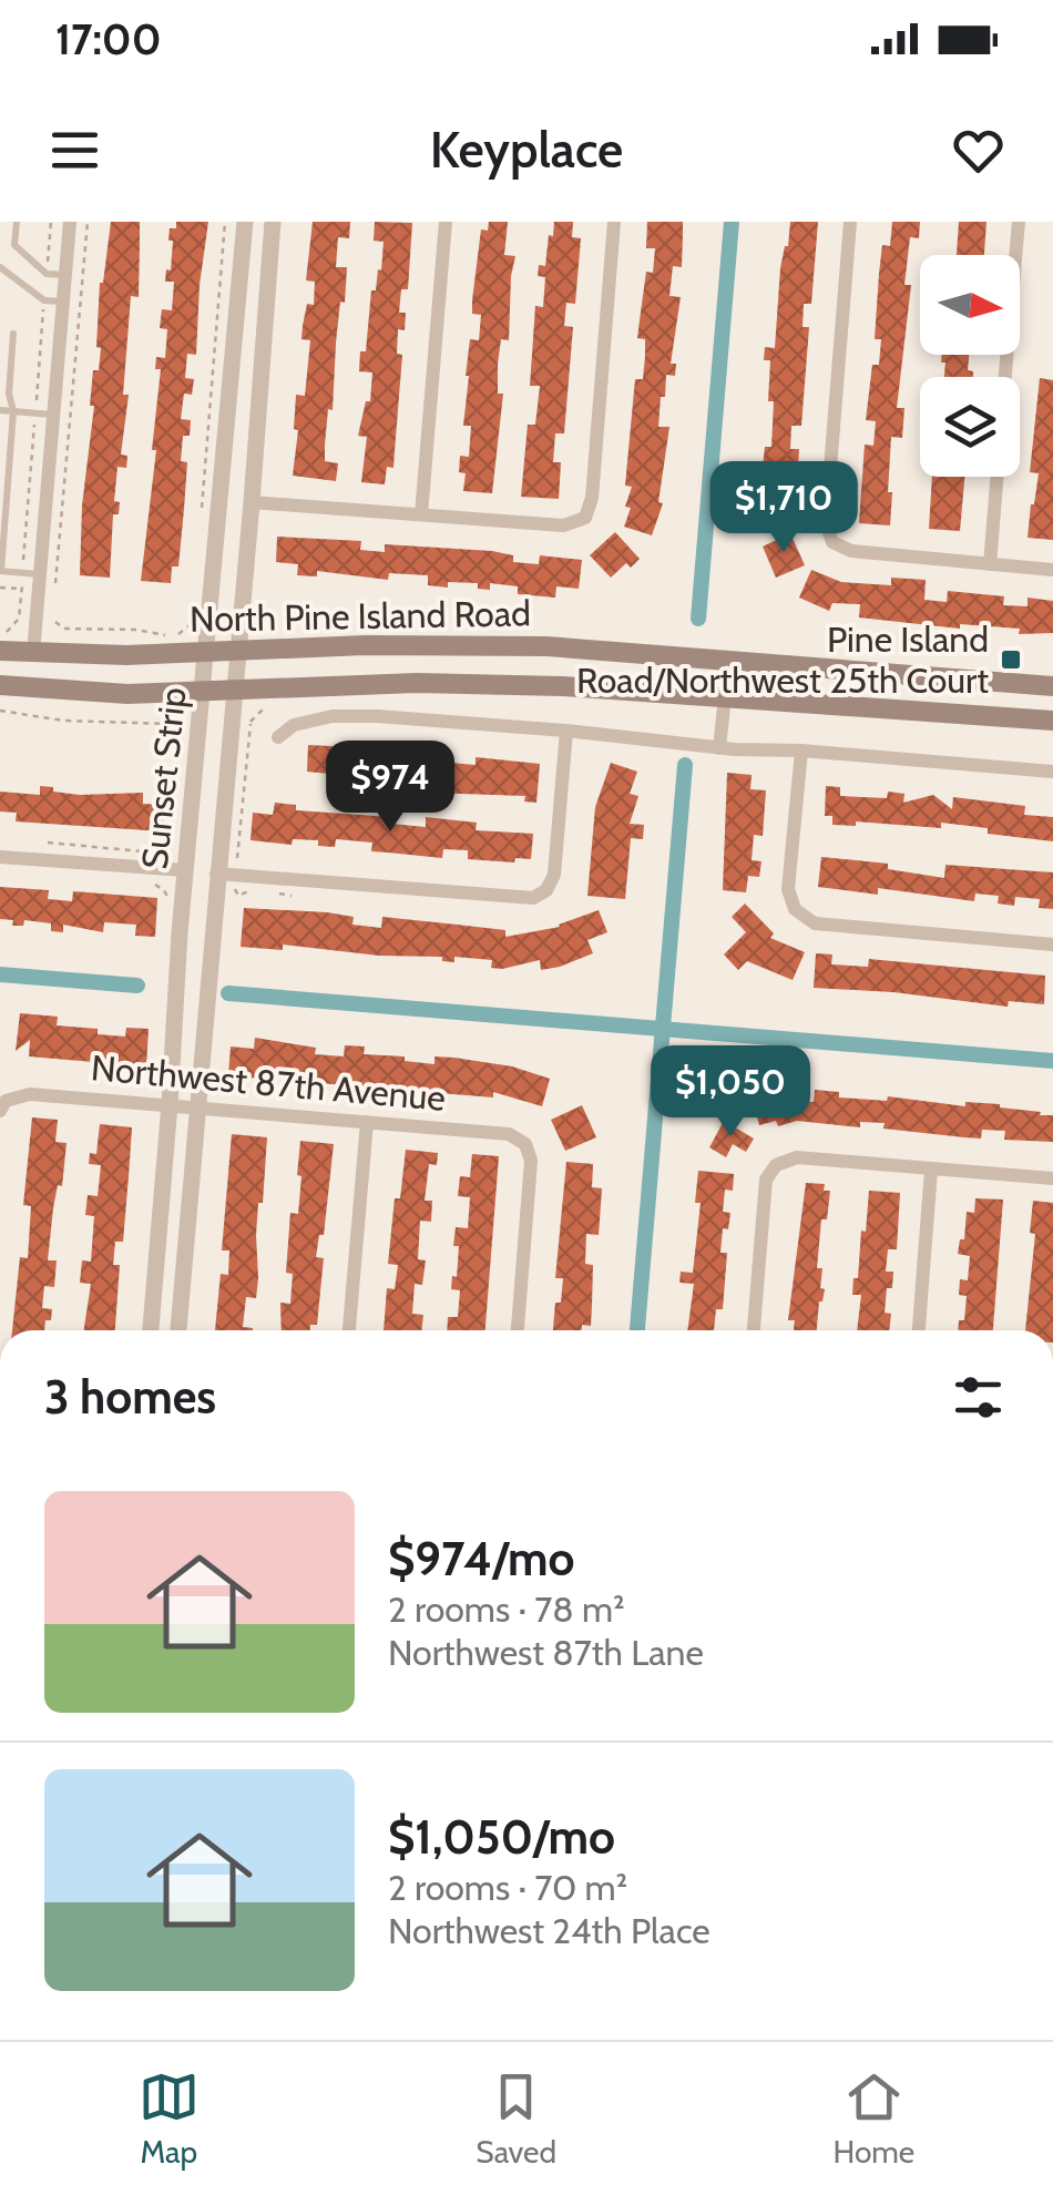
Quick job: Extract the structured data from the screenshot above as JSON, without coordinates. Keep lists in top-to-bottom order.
{
  "streets": {
    "main road": ["North Pine Island Road"],
    "street": ["Sunset Strip", "Northwest 87th Avenue"]
  },
  "crossings": [
    ["North Pine Island Road", "Sunset Strip"],
    ["Sunset Strip", "Northwest 87th Avenue"]
  ],
  "places": {
    "transit": ["Pine Island Road/Northwest 25th Court"]
  },
  "north": "right",
  "page": {
    "status": "17:00",
    "header": "Keyplace",
    "price": ["$1,710", "$974", "$1,050"],
    "heading": "3 homes",
    "list": [
      {
        "name": "$974/mo",
        "note": "2 rooms · 78 m² · Northwest 87th Lane"
      },
      {
        "name": "$1,050/mo",
        "note": "2 rooms · 70 m² · Northwest 24th Place"
      }
    ],
    "tabs": ["Map", "Saved", "Home"]
  }
}
